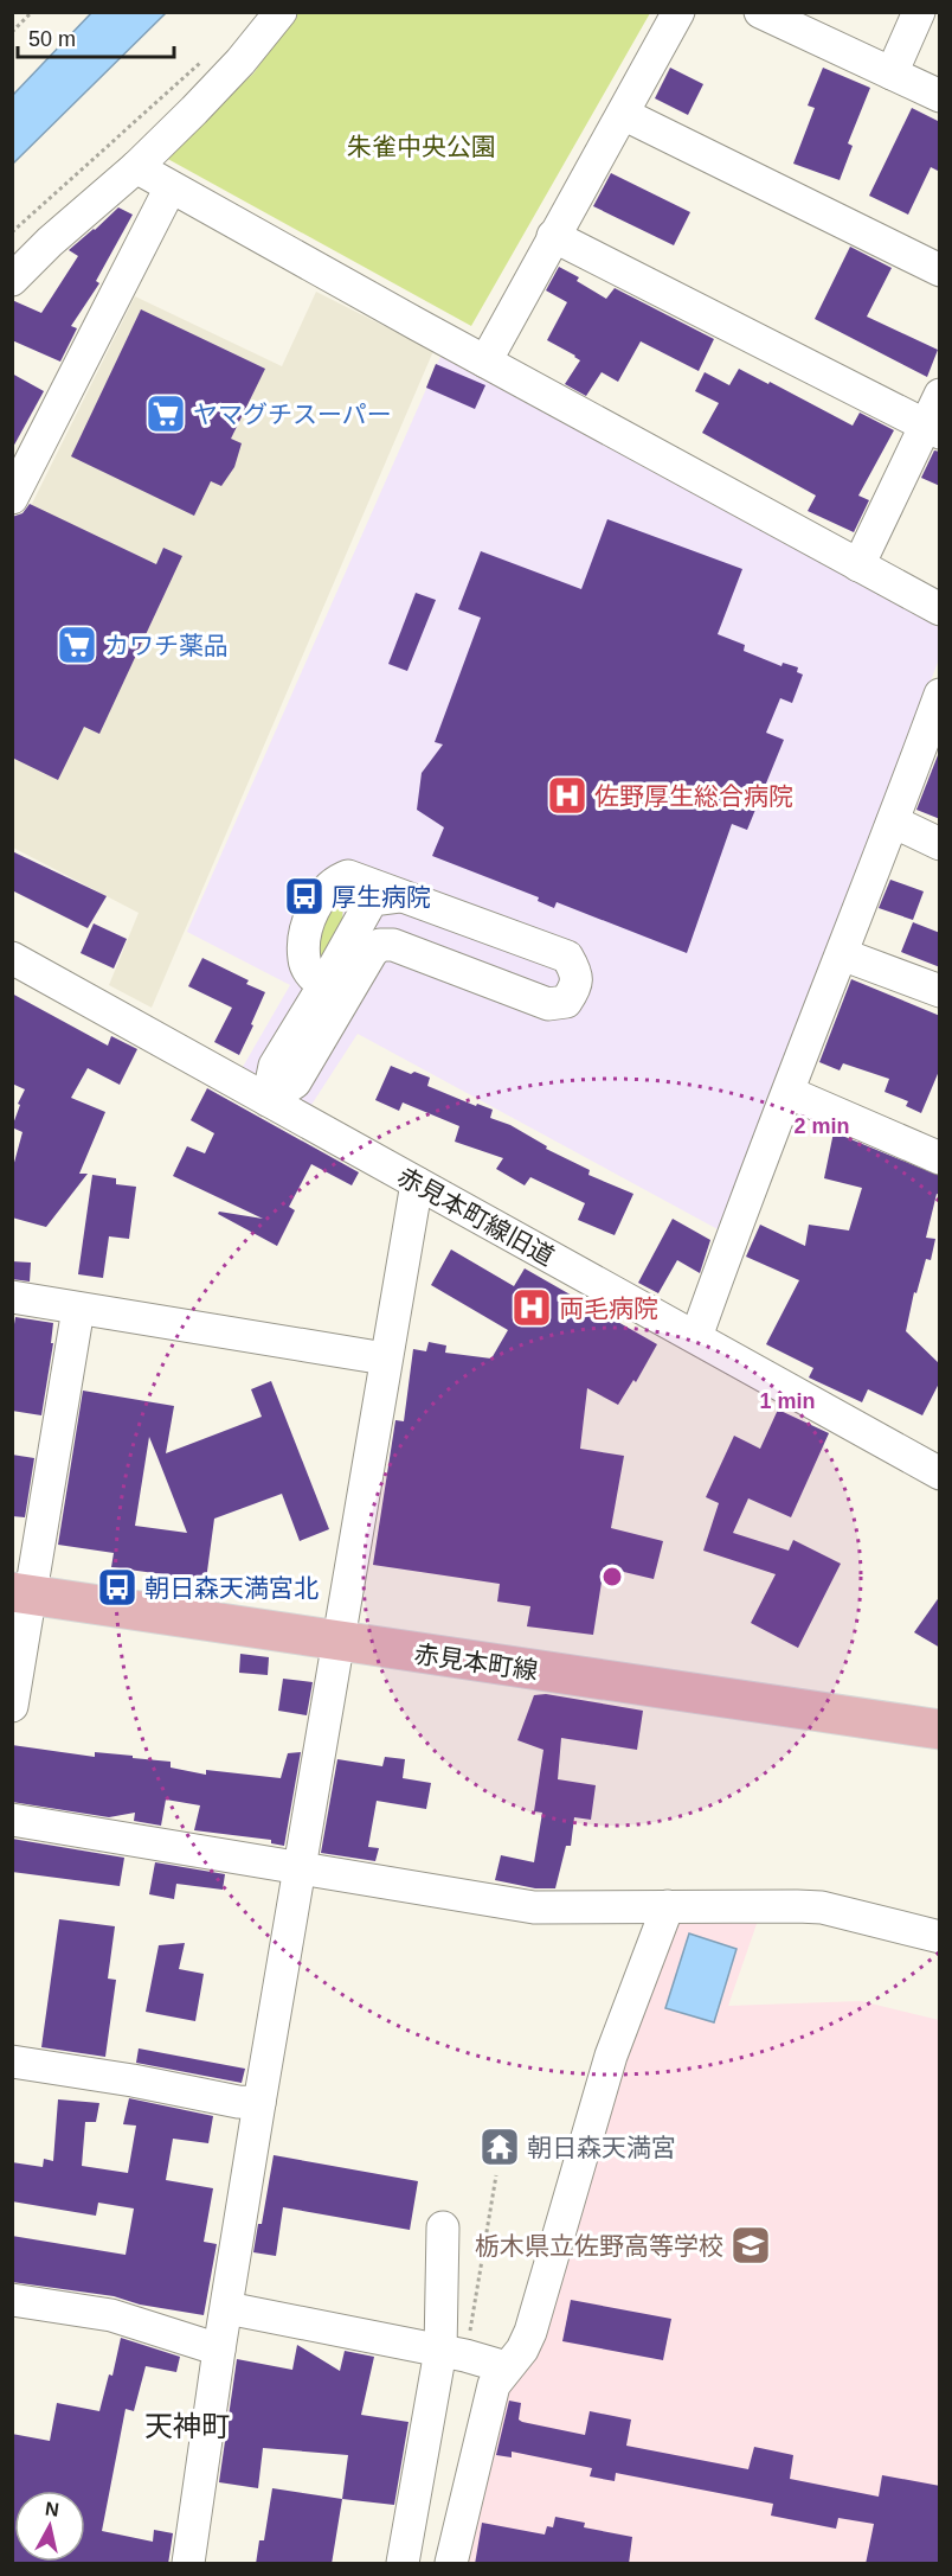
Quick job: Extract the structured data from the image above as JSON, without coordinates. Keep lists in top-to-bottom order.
{
  "streets": {
    "main road": ["赤見本町線"],
    "street": ["赤見本町線旧道"]
  },
  "districts": ["天神町"],
  "parks": ["朱雀中央公園"],
  "places": {
    "supermarket": ["ヤマグチスーパー", "カワチ薬品"],
    "hospital": ["佐野厚生総合病院", "両毛病院"],
    "bus stop": ["厚生病院", "朝日森天満宮北"],
    "temple": ["朝日森天満宮"],
    "school or university": ["栃木県立佐野高等学校"]
  },
  "scale_bar": "50 m",
  "north": "top",
  "rings": ["2 min", "1 min"]
}
